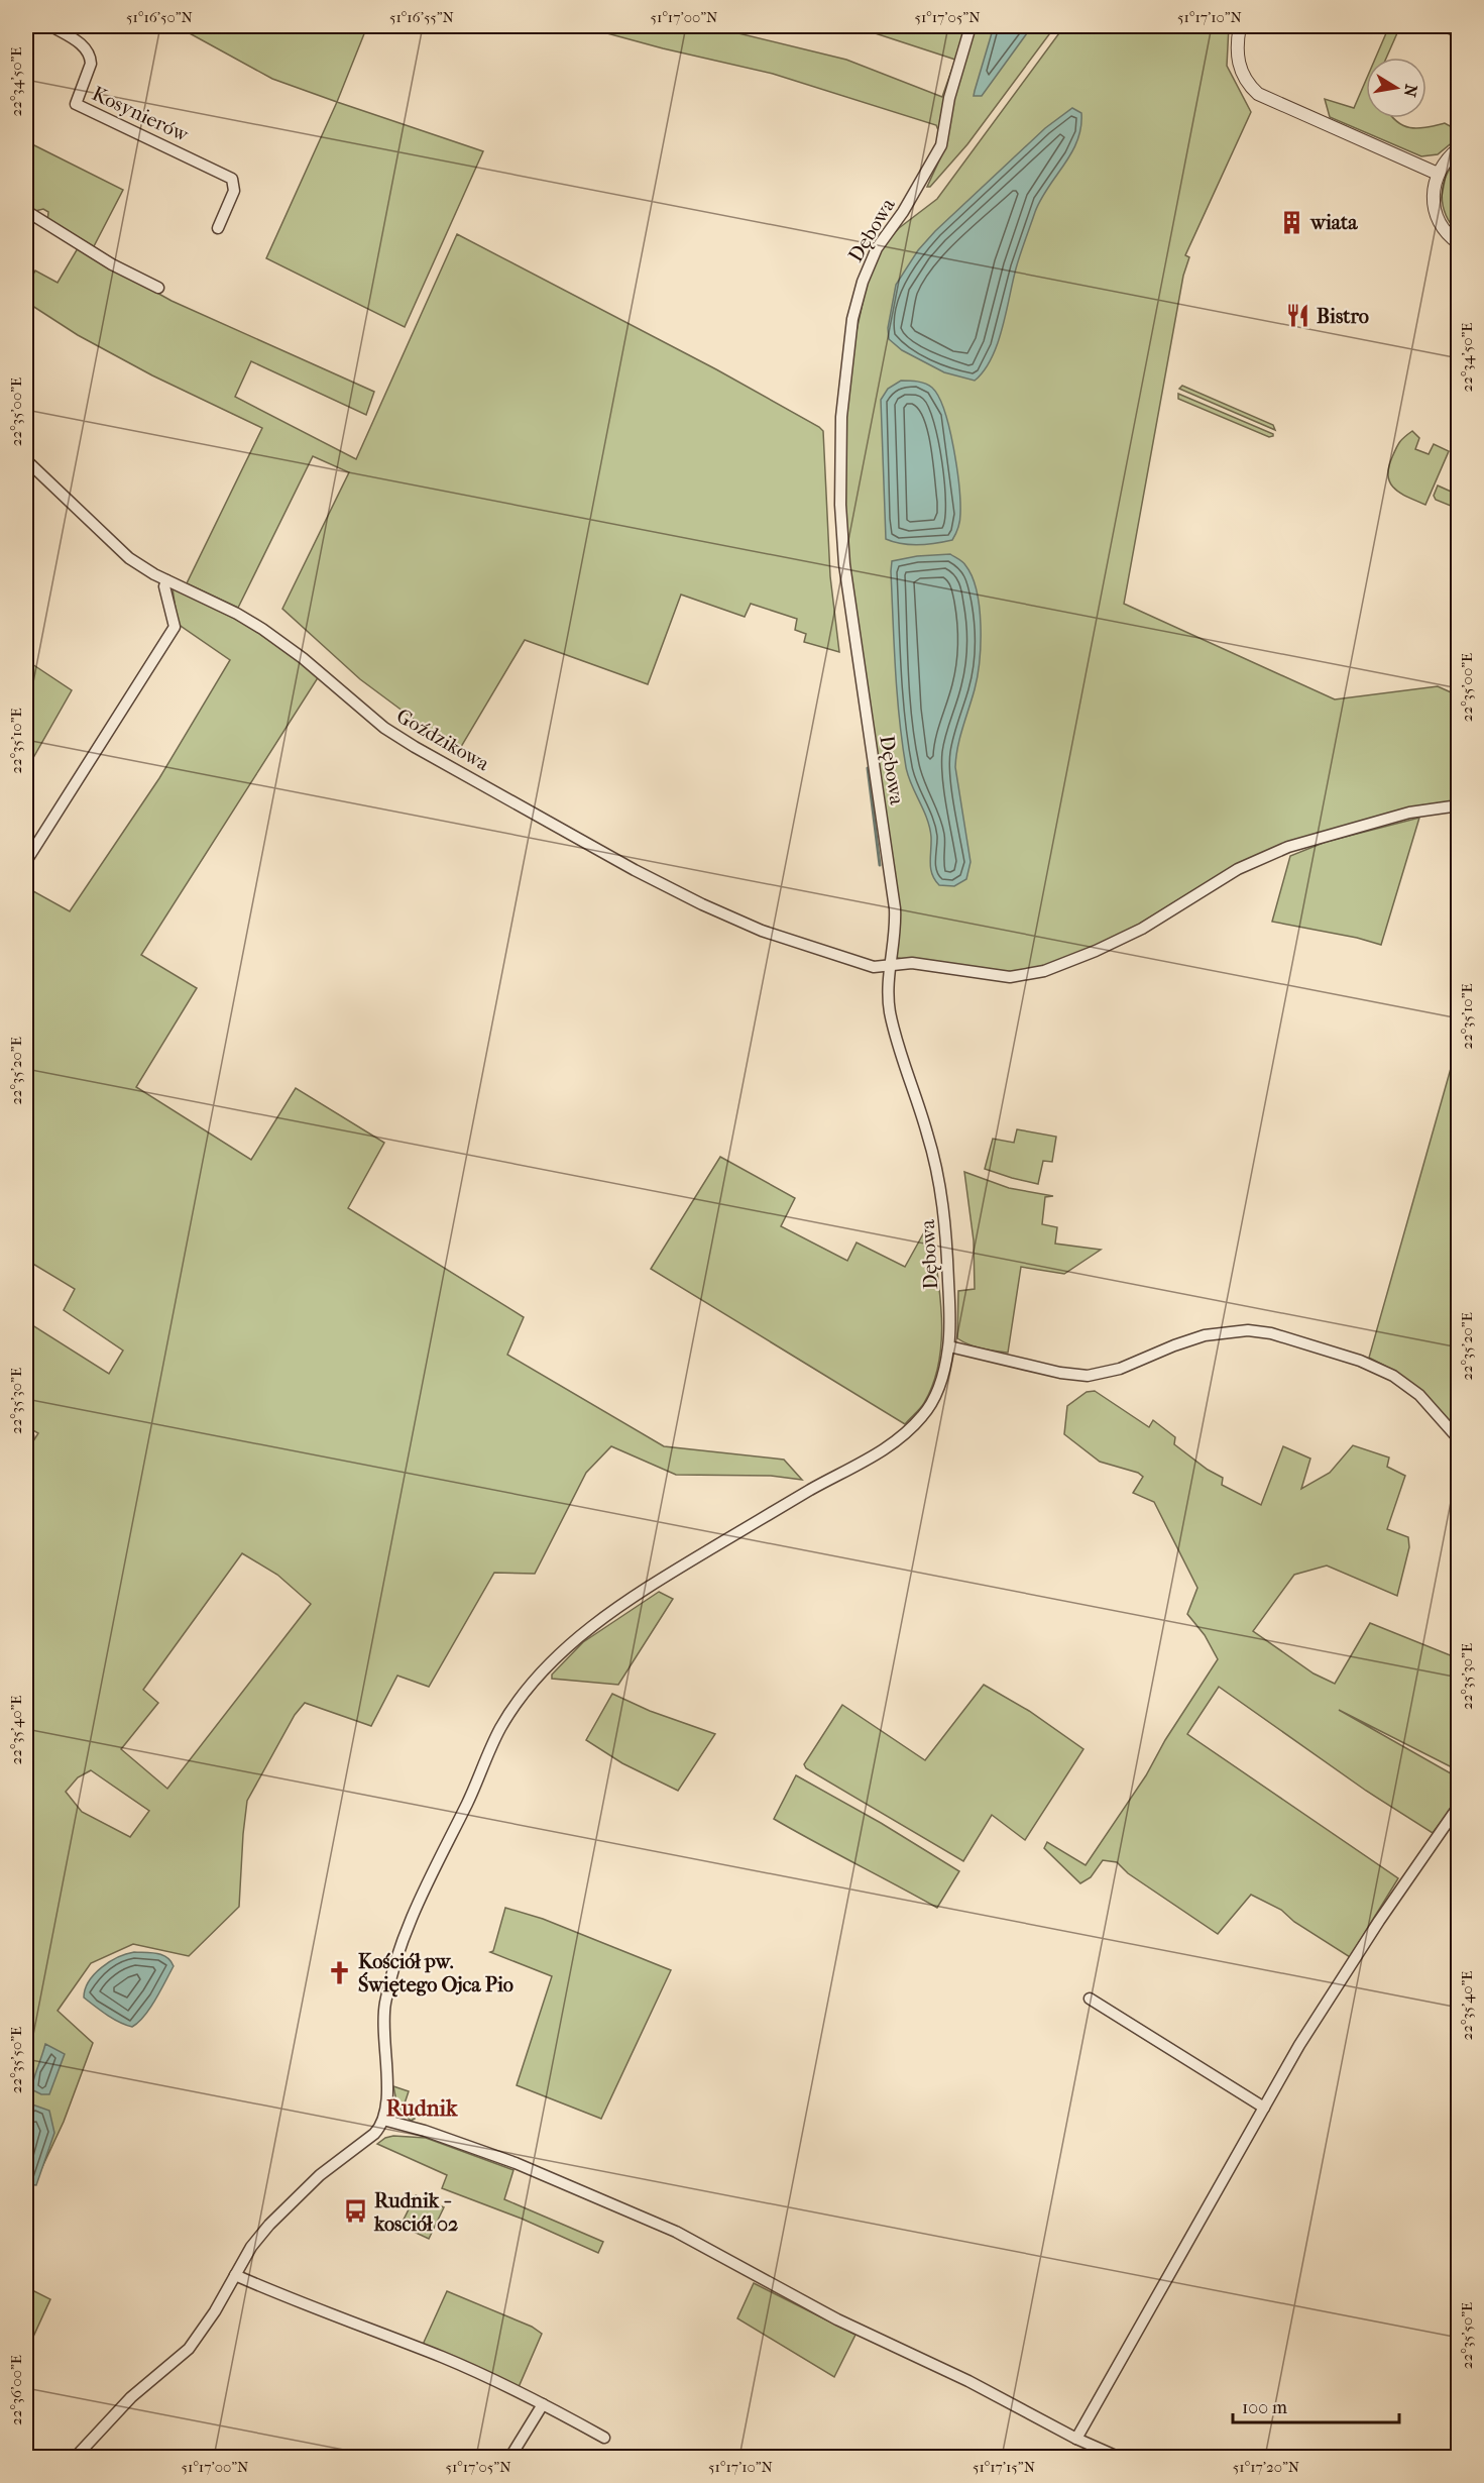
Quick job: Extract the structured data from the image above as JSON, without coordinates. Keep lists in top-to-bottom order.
{
  "streets": {
    "street": ["Kosynierów", "Dębowa", "Goździkowa"]
  },
  "crossings": [
    ["Dębowa", "Goździkowa"]
  ],
  "districts": ["Rudnik"],
  "places": {
    "building": ["wiata"],
    "restaurant": ["Bistro"],
    "church": ["Kościół pw. Świętego Ojca Pio"],
    "bus stop": ["Rudnik - kosciół 02"]
  },
  "scale_bar": "100 m",
  "north": "right",
  "coordinates": [
    "51°16'50\"N",
    "51°16'55\"N",
    "51°17'00\"N",
    "51°17'05\"N",
    "51°17'10\"N",
    "22°34'50\"E",
    "22°35'00\"E",
    "22°35'10\"E",
    "22°35'20\"E",
    "22°35'30\"E",
    "22°35'40\"E",
    "22°35'50\"E",
    "22°36'00\"E",
    "51°17'15\"N",
    "51°17'20\"N"
  ]
}
